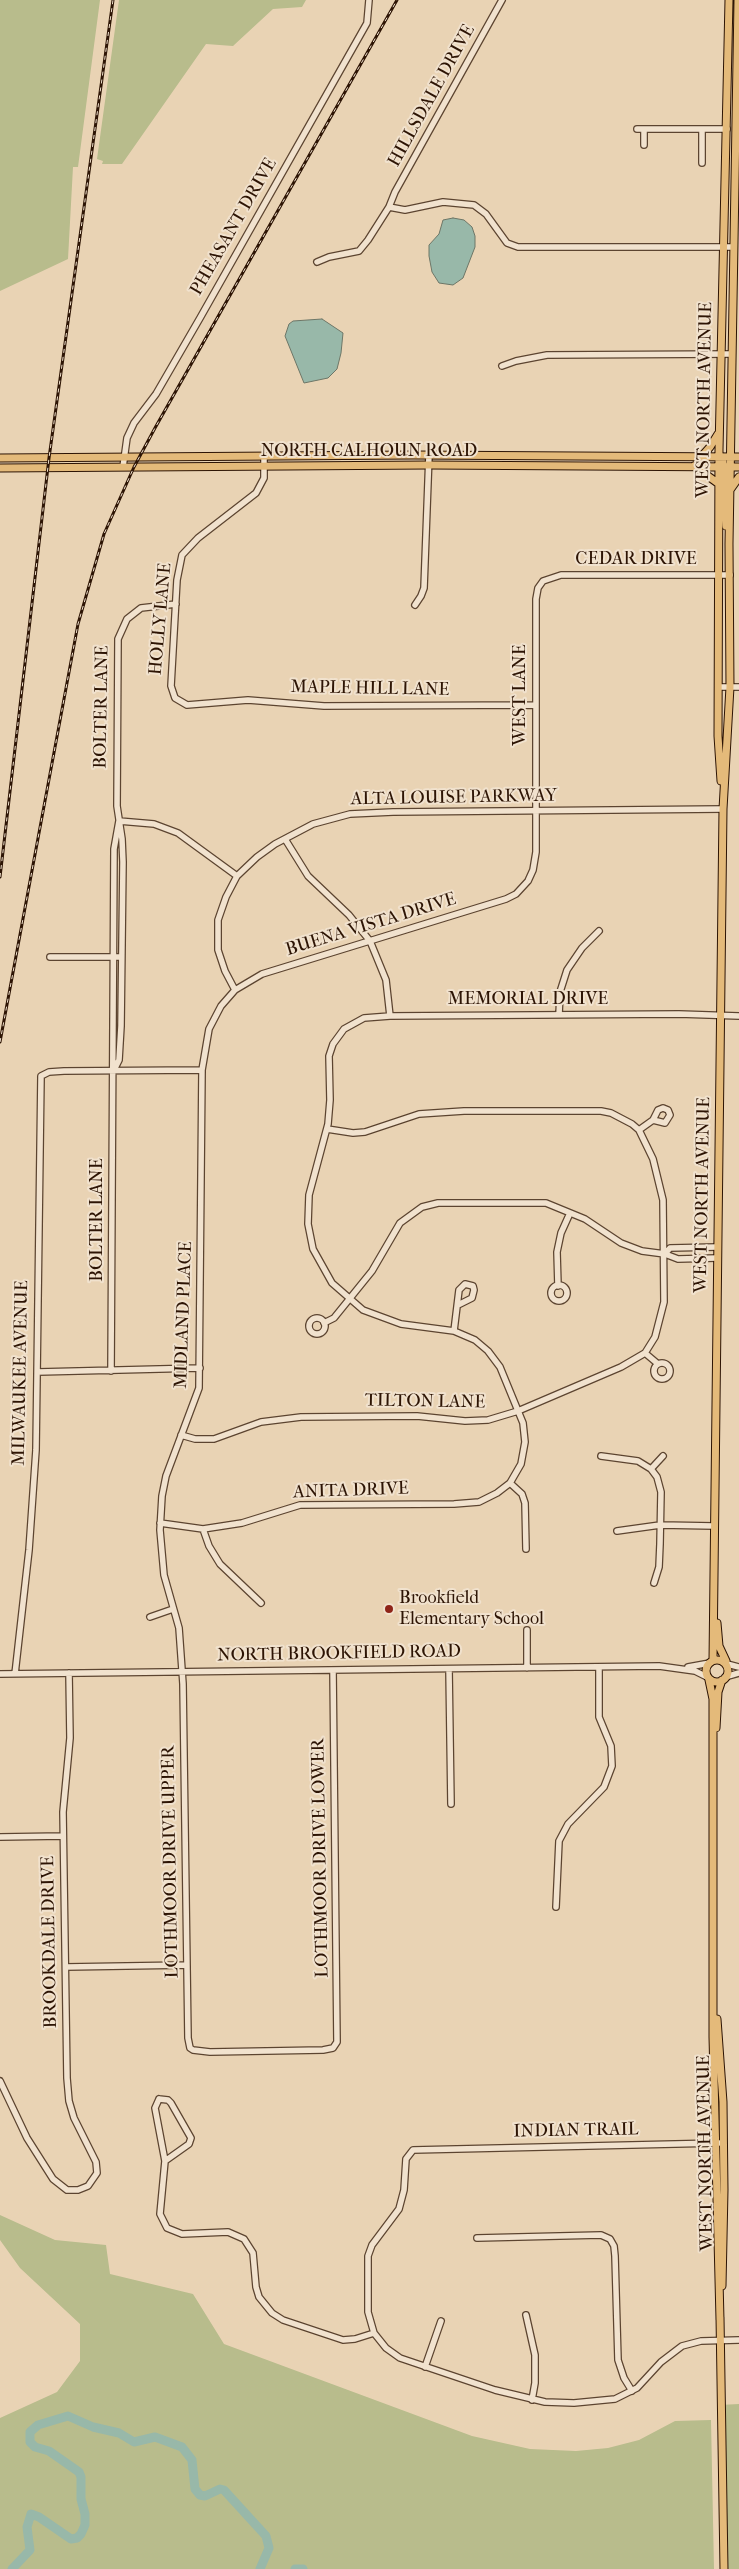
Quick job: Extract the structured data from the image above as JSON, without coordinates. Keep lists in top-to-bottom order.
{
  "streets": {
    "main road": ["WEST NORTH AVENUE", "NORTH CALHOUN ROAD"],
    "street": [
      "HILLSDALE DRIVE",
      "PHEASANT DRIVE",
      "CEDAR DRIVE",
      "HOLLY LANE",
      "MAPLE HILL LANE",
      "WEST LANE",
      "BOLTER LANE",
      "ALTA LOUISE PARKWAY",
      "BUENA VISTA DRIVE",
      "MEMORIAL DRIVE",
      "MIDLAND PLACE",
      "MILWAUKEE AVENUE",
      "TILTON LANE",
      "ANITA DRIVE",
      "NORTH BROOKFIELD ROAD",
      "LOTHMOOR DRIVE LOWER",
      "LOTHMOOR DRIVE UPPER",
      "BROOKDALE DRIVE",
      "INDIAN TRAIL"
    ]
  },
  "crossings": [
    ["PHEASANT DRIVE", "NORTH CALHOUN ROAD"],
    ["WEST NORTH AVENUE", "NORTH CALHOUN ROAD"],
    ["WEST NORTH AVENUE", "CEDAR DRIVE"],
    ["WEST NORTH AVENUE", "ALTA LOUISE PARKWAY"],
    ["WEST NORTH AVENUE", "MEMORIAL DRIVE"],
    ["WEST NORTH AVENUE", "NORTH BROOKFIELD ROAD"],
    ["WEST NORTH AVENUE", "INDIAN TRAIL"],
    ["NORTH CALHOUN ROAD", "HOLLY LANE"],
    ["CEDAR DRIVE", "WEST LANE"],
    ["HOLLY LANE", "MAPLE HILL LANE"],
    ["HOLLY LANE", "BOLTER LANE"],
    ["MAPLE HILL LANE", "WEST LANE"],
    ["WEST LANE", "ALTA LOUISE PARKWAY"],
    ["WEST LANE", "BUENA VISTA DRIVE"],
    ["BOLTER LANE", "MILWAUKEE AVENUE"],
    ["ALTA LOUISE PARKWAY", "BUENA VISTA DRIVE"],
    ["BUENA VISTA DRIVE", "MIDLAND PLACE"],
    ["MEMORIAL DRIVE", "ANITA DRIVE"],
    ["MIDLAND PLACE", "TILTON LANE"],
    ["MIDLAND PLACE", "ANITA DRIVE"],
    ["MIDLAND PLACE", "NORTH BROOKFIELD ROAD"],
    ["MIDLAND PLACE", "LOTHMOOR DRIVE UPPER"],
    ["MILWAUKEE AVENUE", "NORTH BROOKFIELD ROAD"],
    ["TILTON LANE", "ANITA DRIVE"],
    ["NORTH BROOKFIELD ROAD", "LOTHMOOR DRIVE LOWER"],
    ["NORTH BROOKFIELD ROAD", "LOTHMOOR DRIVE UPPER"],
    ["NORTH BROOKFIELD ROAD", "BROOKDALE DRIVE"],
    ["LOTHMOOR DRIVE LOWER", "LOTHMOOR DRIVE UPPER"]
  ],
  "places": ["Brookfield Elementary School"]
}
